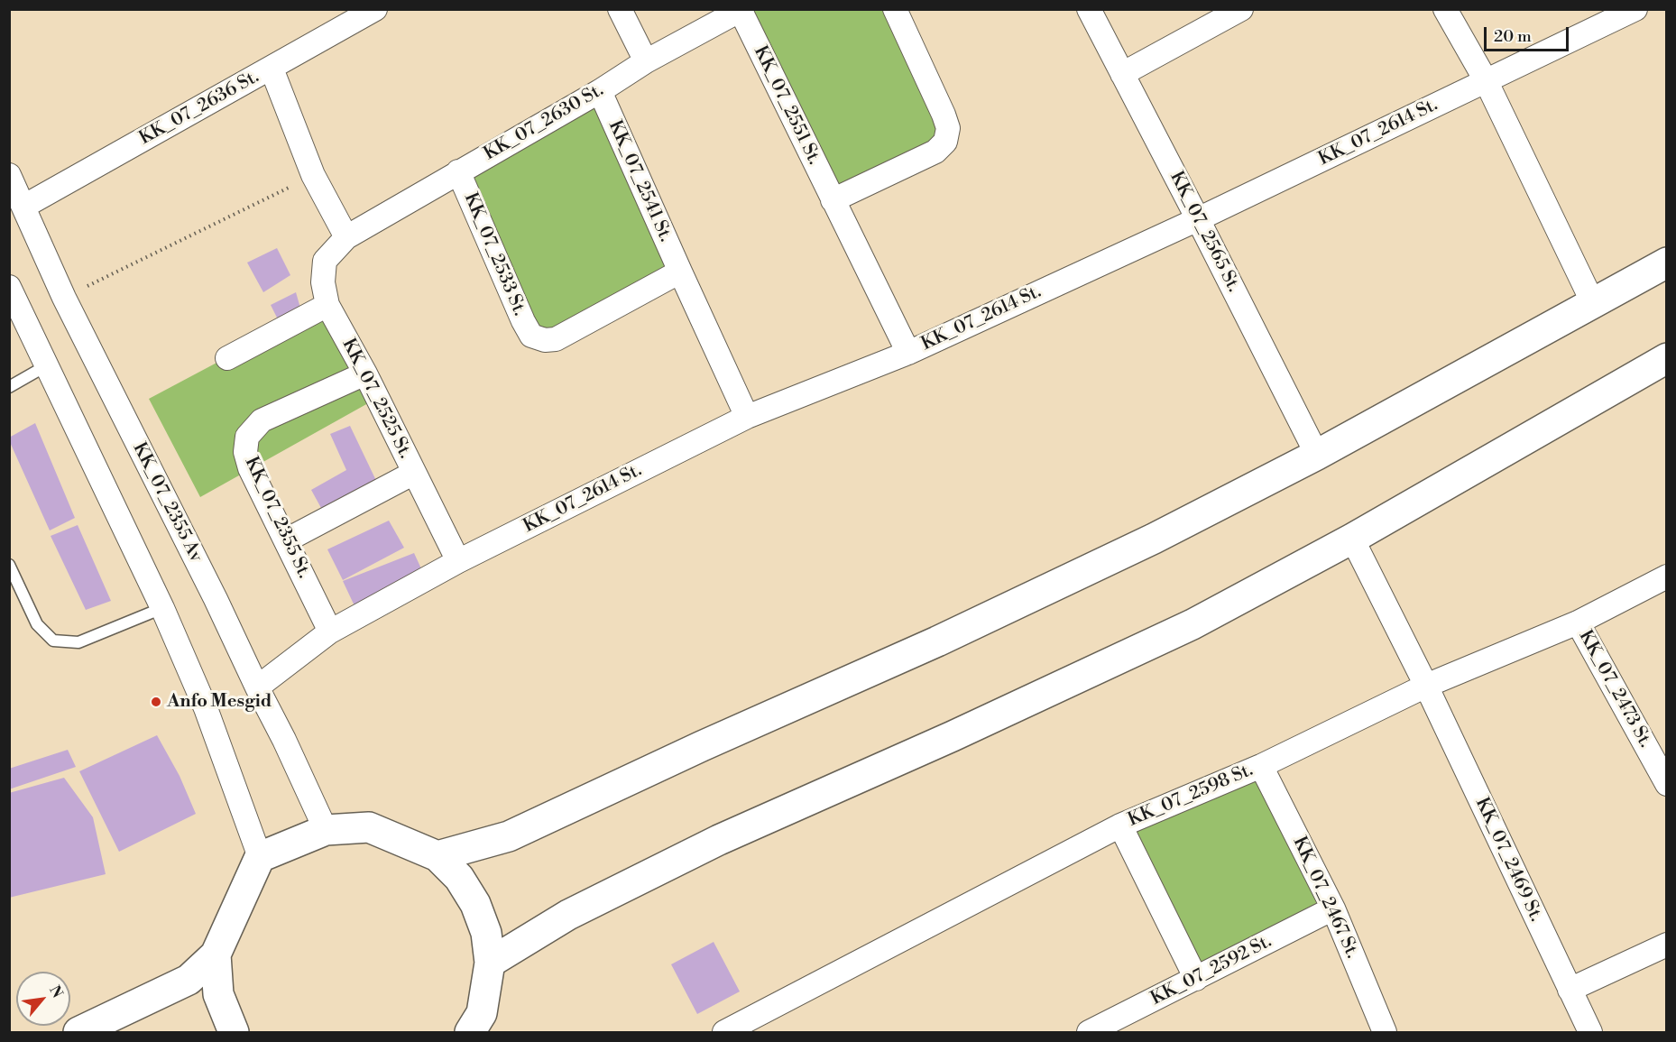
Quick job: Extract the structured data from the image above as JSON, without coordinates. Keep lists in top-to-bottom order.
{
  "streets": {
    "street": [
      "KK_07_2551 St.",
      "KK_07_2636 St.",
      "KK_07_2630 St.",
      "KK_07_2614 St.",
      "KK_07_2541 St.",
      "KK_07_2565 St.",
      "KK_07_2533 St.",
      "KK_07_2525 St.",
      "KK_07_2355 Av",
      "KK_07_2355 St.",
      "KK_07_2473 St.",
      "KK_07_2598 St.",
      "KK_07_2469 St.",
      "KK_07_2467 St.",
      "KK_07_2592 St."
    ]
  },
  "crossings": [
    ["KK_07_2551 St.", "KK_07_2630 St."],
    ["KK_07_2551 St.", "KK_07_2614 St."],
    ["KK_07_2636 St.", "KK_07_2355 Av"],
    ["KK_07_2630 St.", "KK_07_2541 St."],
    ["KK_07_2630 St.", "KK_07_2533 St."],
    ["KK_07_2630 St.", "KK_07_2525 St."],
    ["KK_07_2614 St.", "KK_07_2541 St."],
    ["KK_07_2614 St.", "KK_07_2565 St."],
    ["KK_07_2614 St.", "KK_07_2525 St."],
    ["KK_07_2614 St.", "KK_07_2355 Av"],
    ["KK_07_2614 St.", "KK_07_2355 St."],
    ["KK_07_2541 St.", "KK_07_2533 St."],
    ["KK_07_2525 St.", "KK_07_2355 St."],
    ["KK_07_2473 St.", "KK_07_2598 St."],
    ["KK_07_2598 St.", "KK_07_2469 St."],
    ["KK_07_2598 St.", "KK_07_2467 St."],
    ["KK_07_2467 St.", "KK_07_2592 St."]
  ],
  "places": ["Anfo Mesgid"],
  "scale_bar": "20 m",
  "north": "top right"
}
